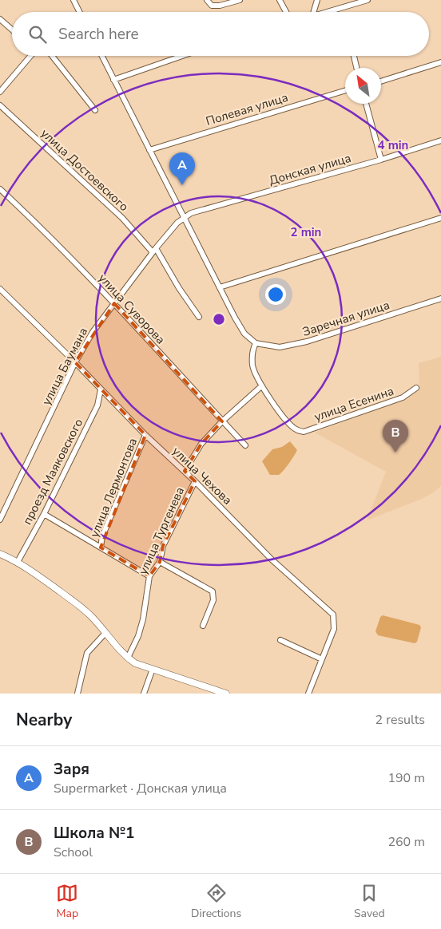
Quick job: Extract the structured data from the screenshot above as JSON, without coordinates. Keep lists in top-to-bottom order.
{
  "streets": {
    "street": [
      "Полевая улица",
      "Донская улица",
      "улица Достоевского",
      "улица Суворова",
      "Заречная улица",
      "улица Баумана",
      "улица Есенина",
      "проезд Маяковского",
      "улица Чехова",
      "улица Лермонтова",
      "улица Тургенева"
    ]
  },
  "crossings": [
    ["Донская улица", "улица Баумана"],
    ["улица Достоевского", "улица Баумана"],
    ["улица Суворова", "улица Баумана"],
    ["улица Баумана", "улица Чехова"],
    ["проезд Маяковского", "улица Чехова"],
    ["улица Чехова", "улица Лермонтова"],
    ["улица Чехова", "улица Тургенева"]
  ],
  "north": "top left",
  "page": {
    "search": "Search here",
    "pins": ["A", "B"],
    "heading": ["Nearby", "2 results"],
    "list": [
      {
        "mark": "A",
        "name": "Заря",
        "note": "Supermarket · Донская улица",
        "value": "190 m"
      },
      {
        "mark": "B",
        "name": "Школа №1",
        "note": "School",
        "value": "260 m"
      }
    ],
    "nav": ["Map", "Directions", "Saved"]
  },
  "rings": ["4 min", "2 min"]
}
